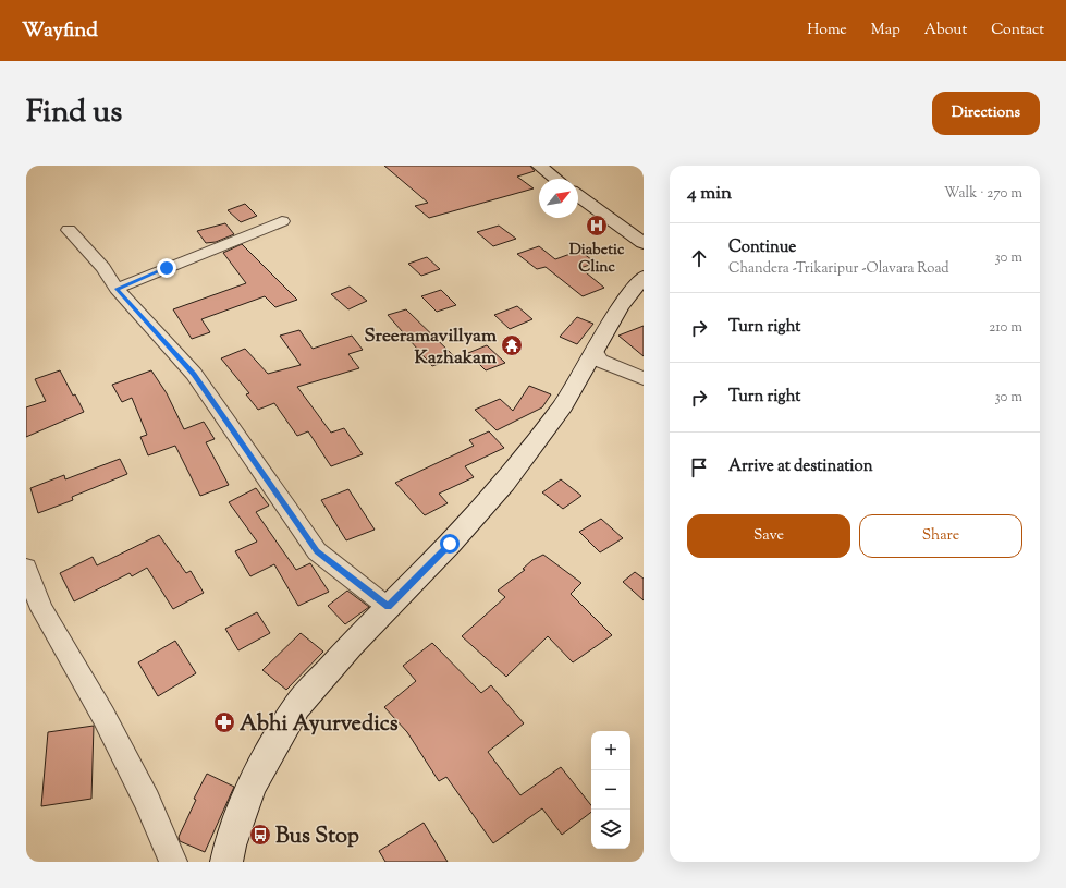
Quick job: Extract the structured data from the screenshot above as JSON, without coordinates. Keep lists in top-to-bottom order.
{
  "places": {
    "hospital": ["Diabetic Clinc"],
    "temple": ["Sreeramavillyam Kazhakam"],
    "pharmacy": ["Abhi Ayurvedics"],
    "bus stop": ["Bus Stop"]
  },
  "north": "top right",
  "page": {
    "header": "Wayfind",
    "nav": [
      "Home",
      "Map",
      "About",
      "Contact"
    ],
    "title": "Find us",
    "buttons": [
      "Directions",
      ["Save", "Share"]
    ],
    "heading": ["4 min", "Walk · 270 m"],
    "list": [
      ["Continue", "Chandera -Trikaripur -Olavara Road", "30 m"],
      ["Turn right", "210 m"],
      ["Turn right", "30 m"],
      "Arrive at destination"
    ],
    "map_buttons": ["+", "−"]
  }
}
